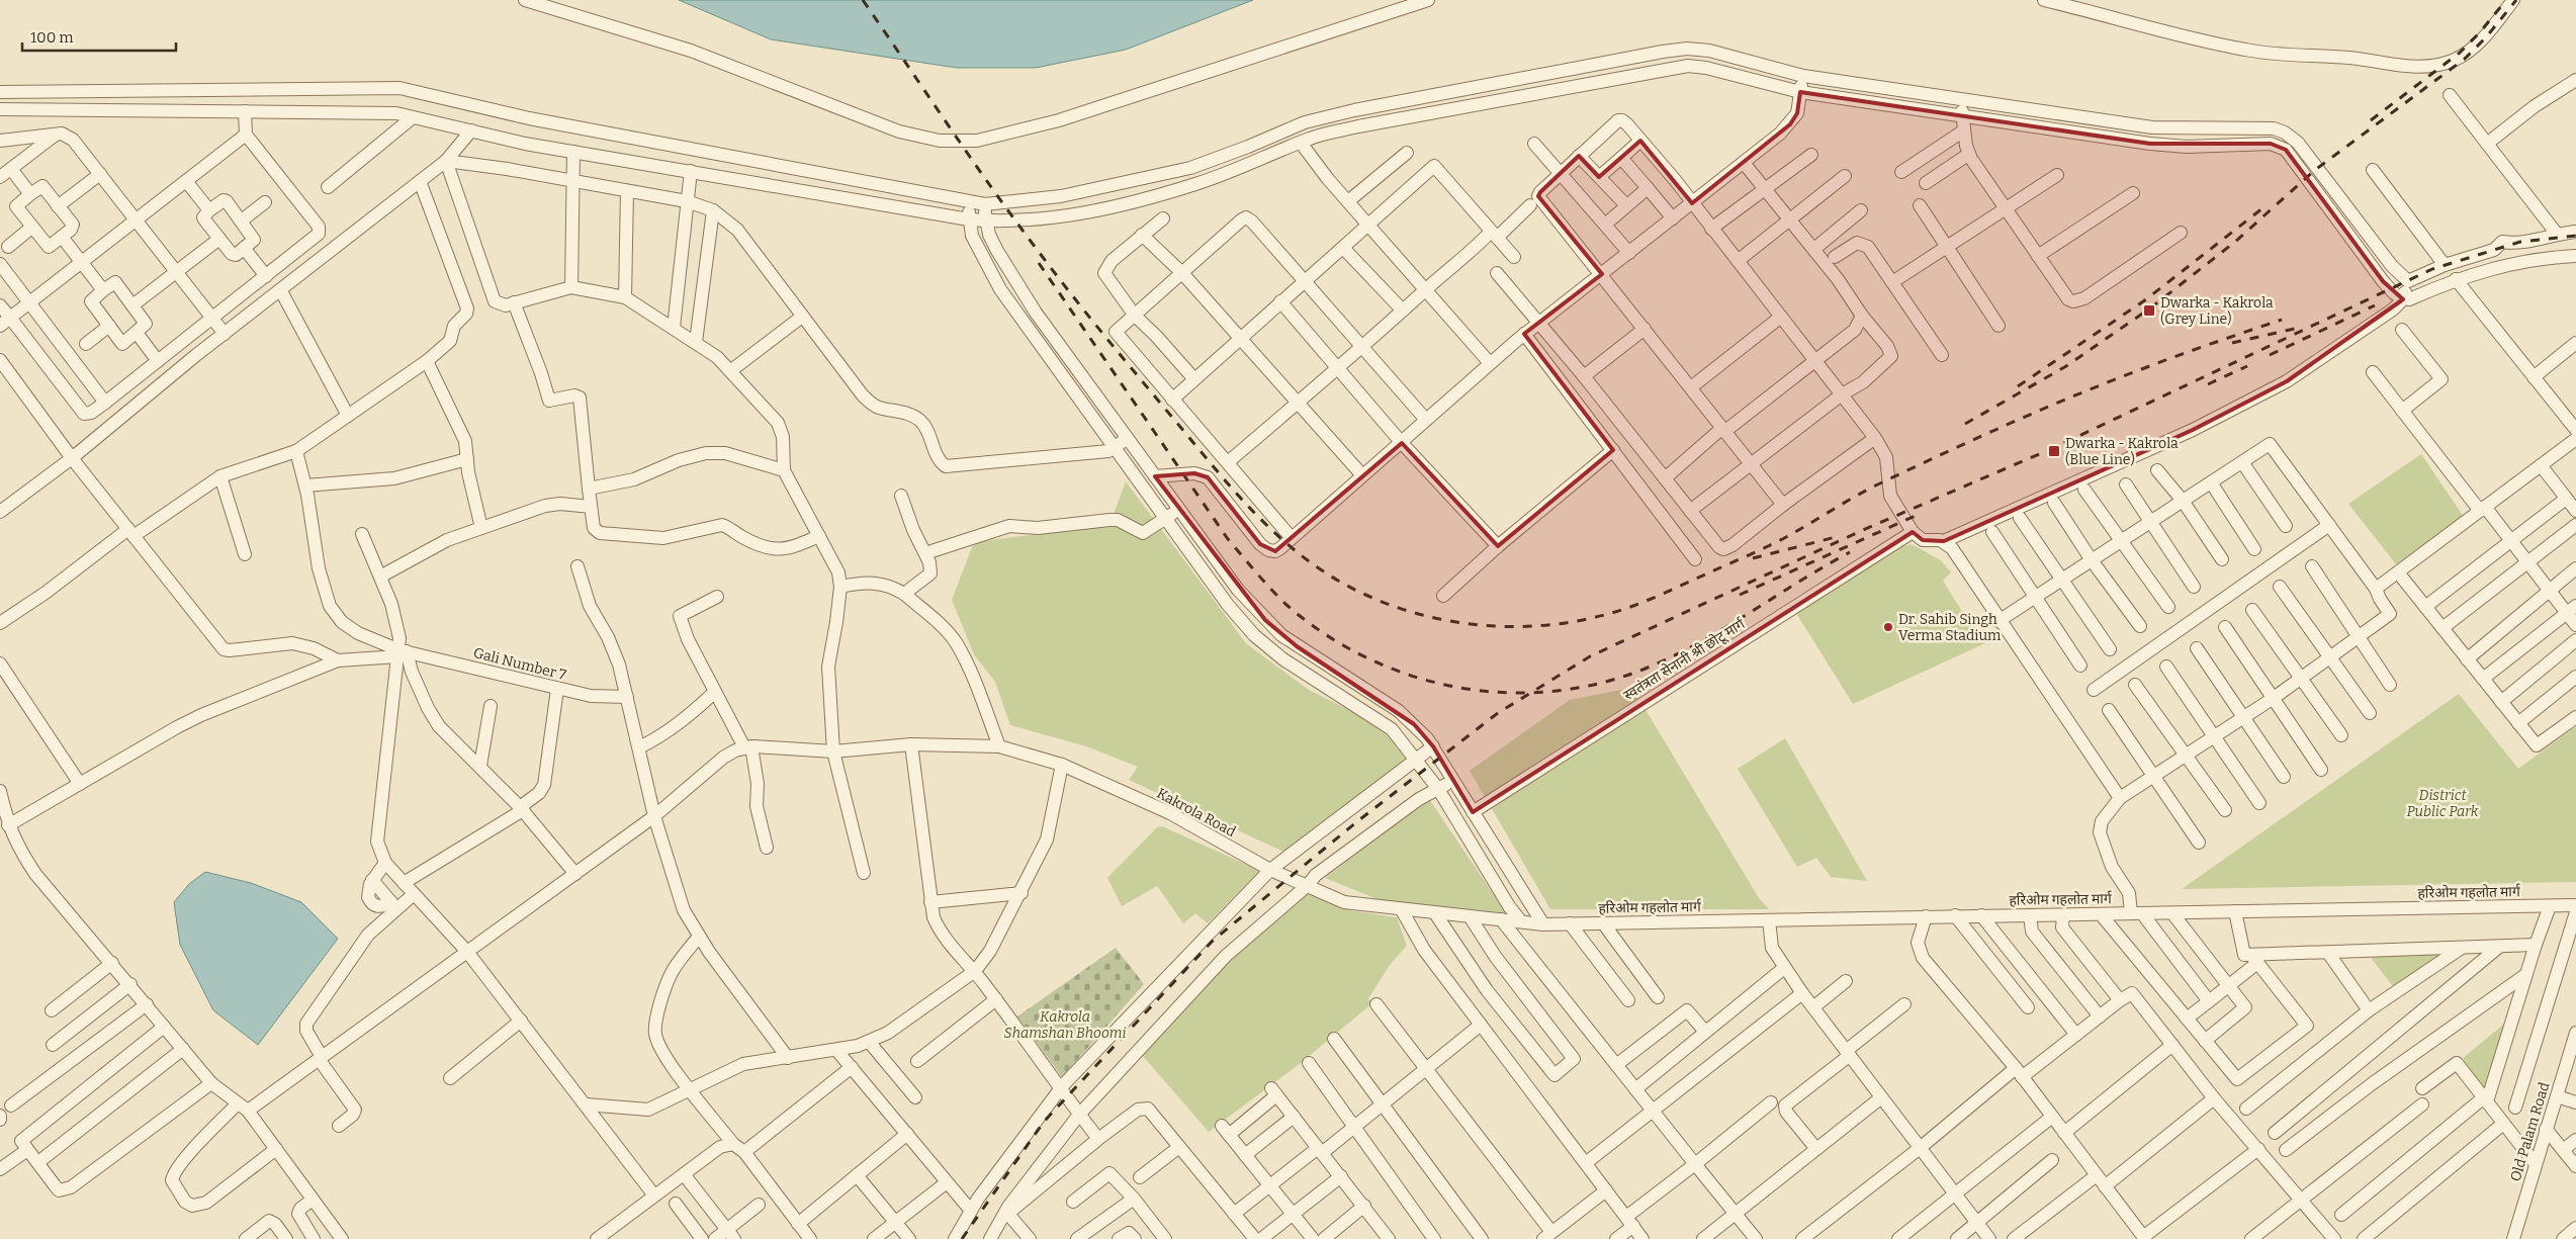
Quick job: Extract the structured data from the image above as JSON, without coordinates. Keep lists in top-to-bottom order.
{
  "streets": {
    "street": [
      "स्वतंत्रता सेनानी श्री छोटू मार्ग",
      "Gali Number 7",
      "Kakrola Road",
      "हरिओम गहलोत मार्ग",
      "Old Palam Road"
    ]
  },
  "crossings": [
    ["Kakrola Road", "हरिओम गहलोत मार्ग"]
  ],
  "parks": ["District Public Park", "Kakrola Shamshan Bhoomi"],
  "places": {
    "transit": ["Dwarka - Kakrola (Grey Line)", "Dwarka - Kakrola (Blue Line)"],
    "other": ["Dr. Sahib Singh Verma Stadium"]
  },
  "scale_bar": "100 m"
}
